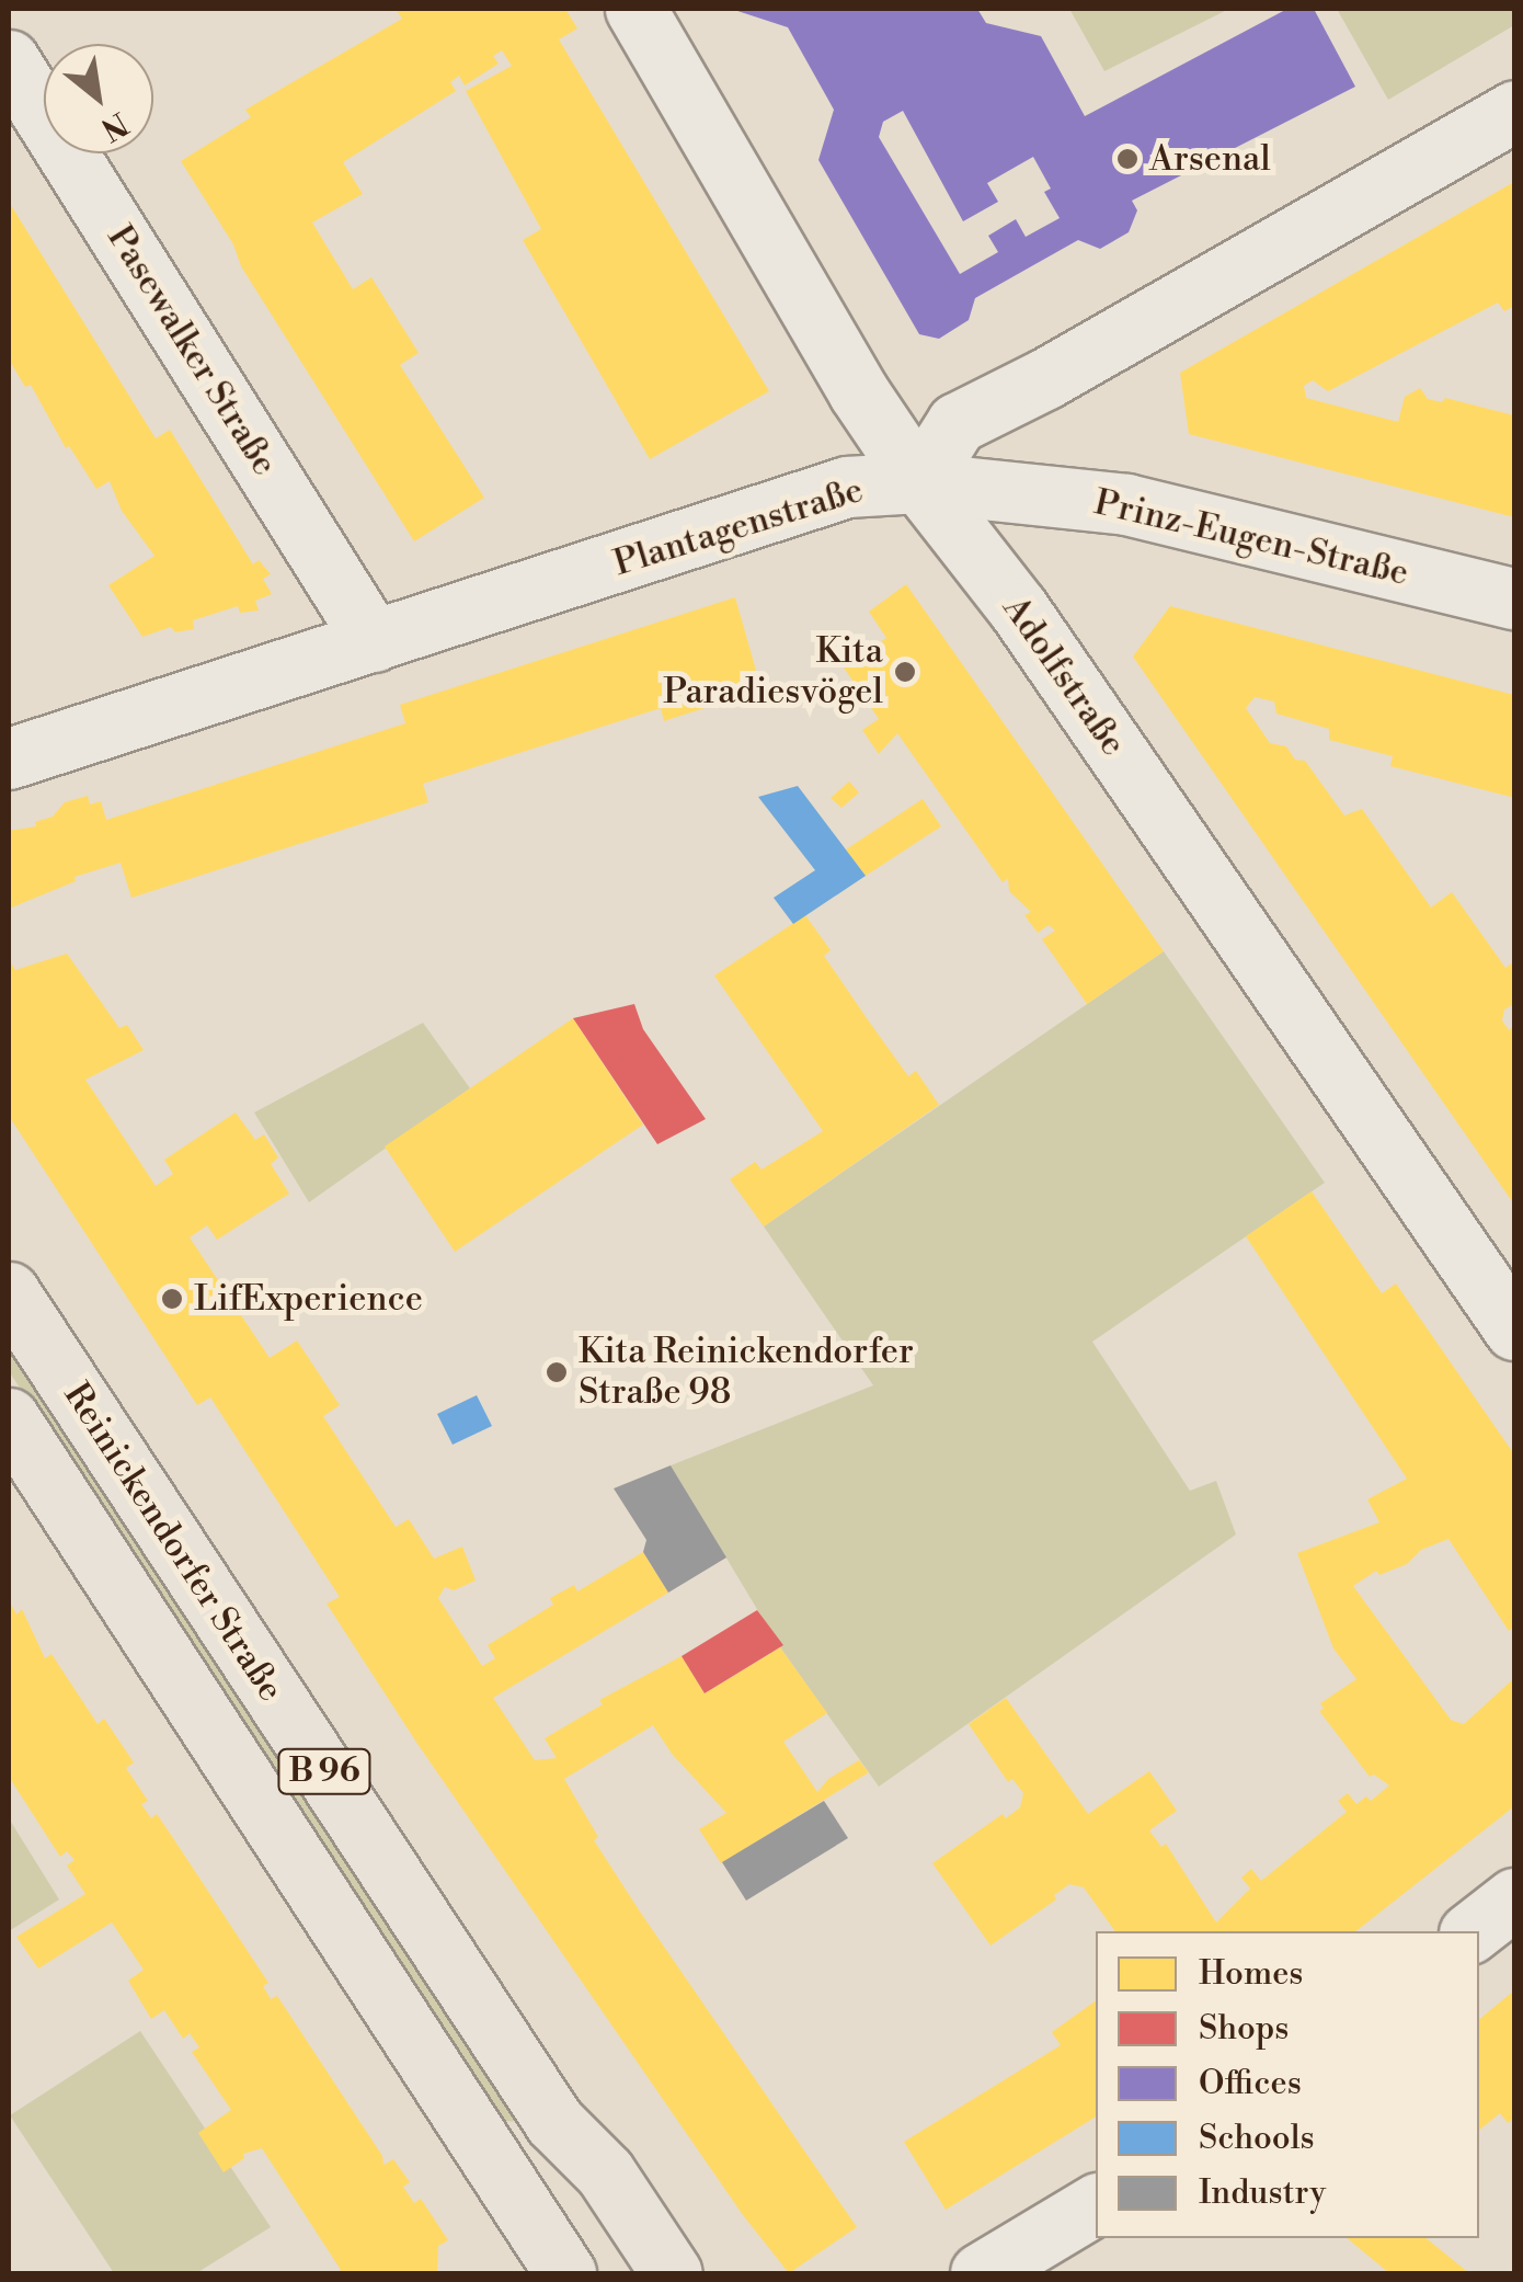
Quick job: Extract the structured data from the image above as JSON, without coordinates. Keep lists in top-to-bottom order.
{
  "streets": {
    "main road": ["Reinickendorfer Straße", "B 96"],
    "street": [
      "Pasewalker Straße",
      "Plantagenstraße",
      "Prinz-Eugen-Straße",
      "Adolfstraße"
    ]
  },
  "crossings": [
    ["Pasewalker Straße", "Plantagenstraße"],
    ["Plantagenstraße", "Prinz-Eugen-Straße"],
    ["Plantagenstraße", "Adolfstraße"],
    ["Prinz-Eugen-Straße", "Adolfstraße"]
  ],
  "places": [
    "Arsenal",
    "Kita Paradiesvögel",
    "LifExperience",
    "Kita Reinickendorfer Straße 98"
  ],
  "legend": [
    "Homes",
    "Shops",
    "Offices",
    "Schools",
    "Industry"
  ],
  "north": "bottom right"
}
